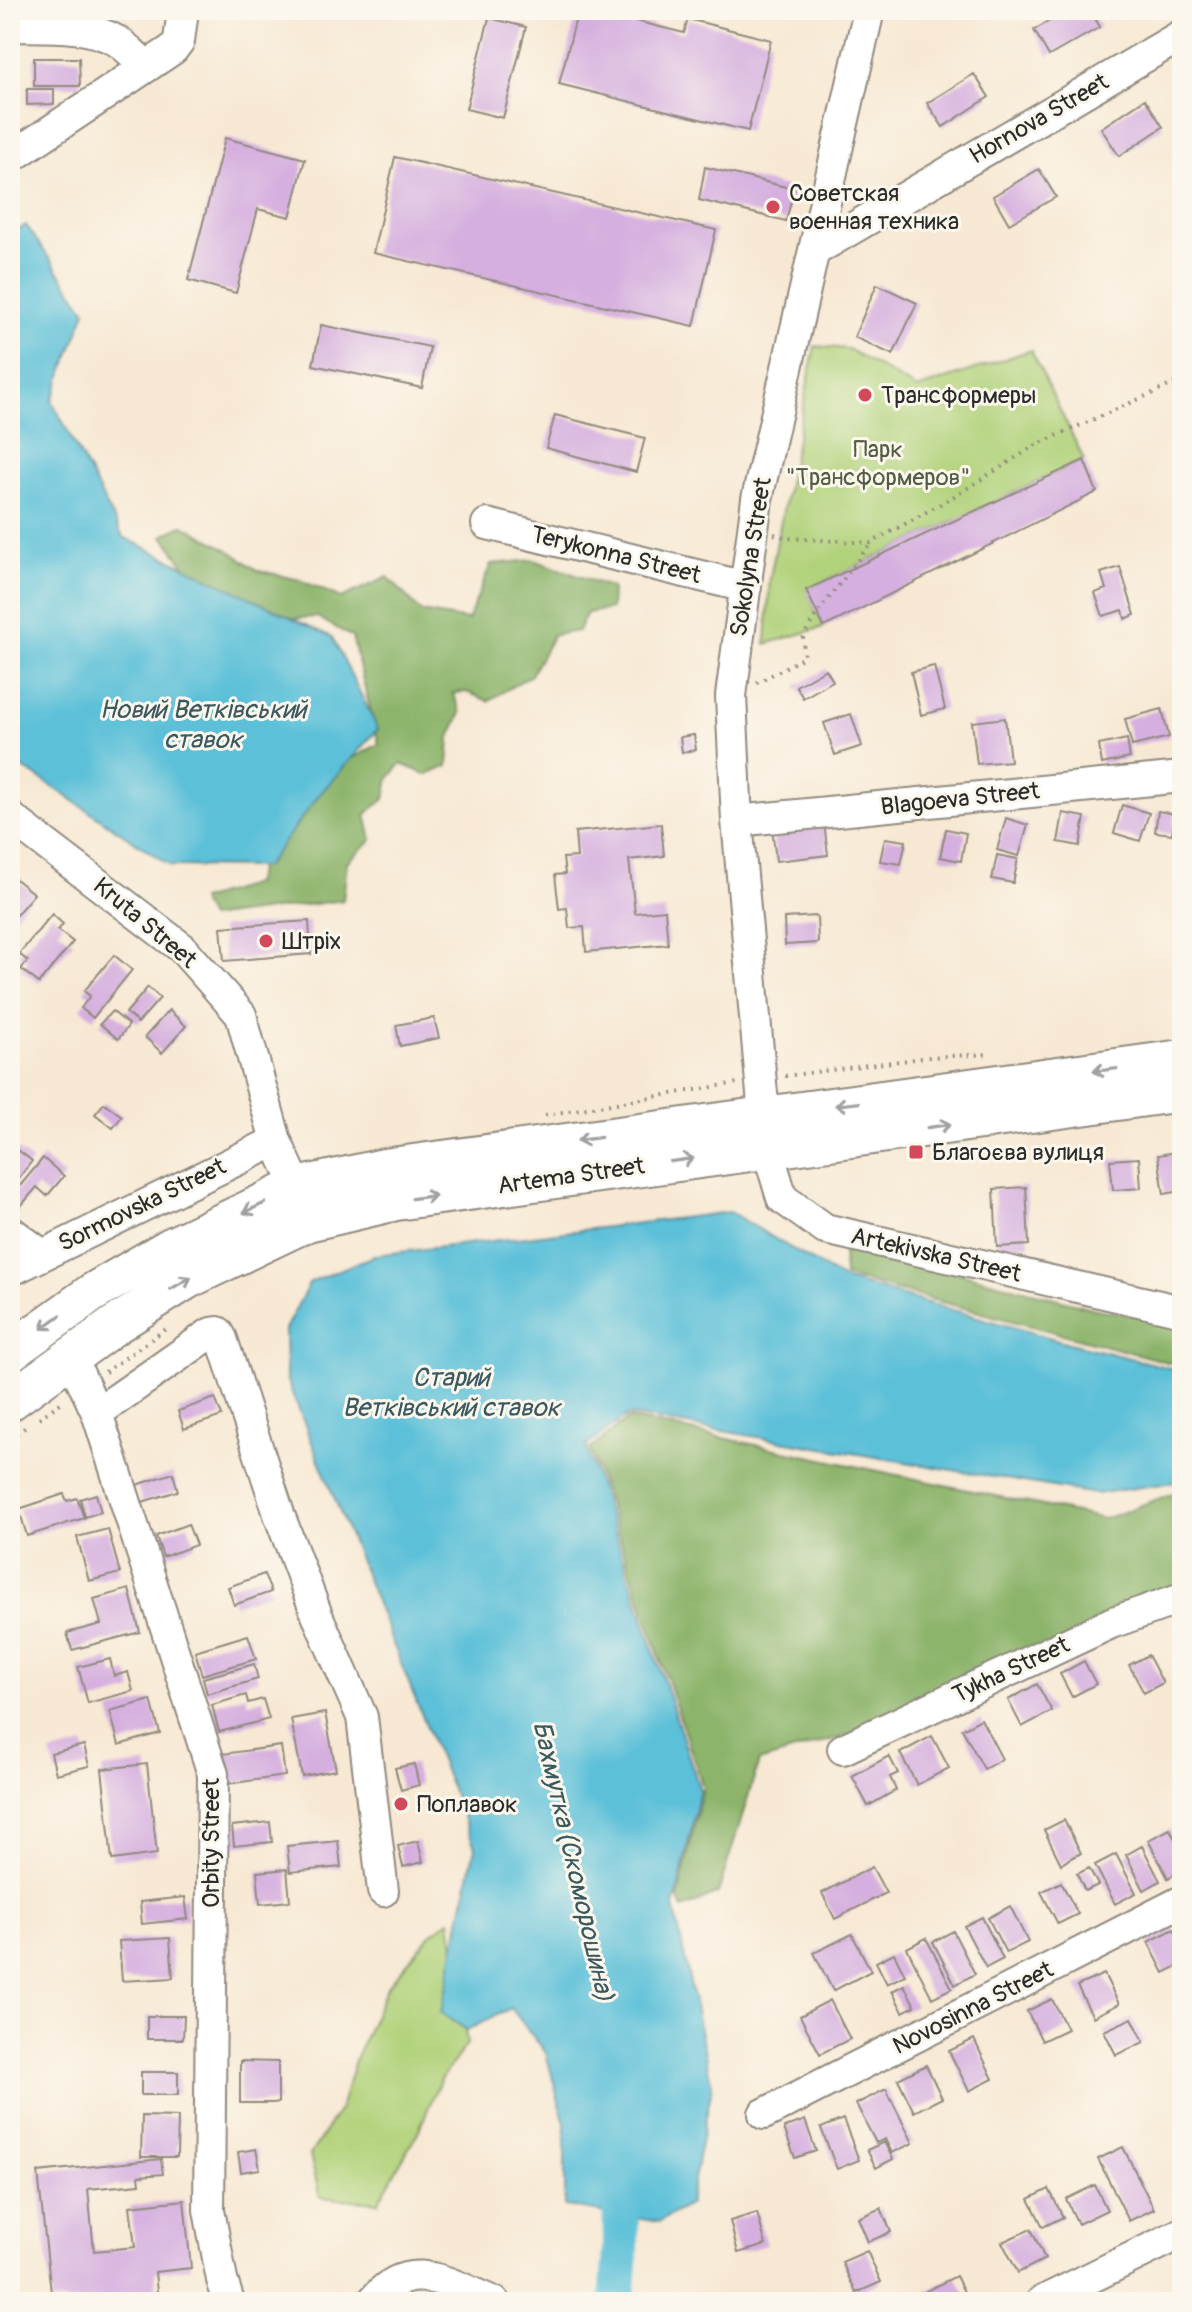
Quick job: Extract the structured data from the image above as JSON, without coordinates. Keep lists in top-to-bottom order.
{
  "streets": {
    "main road": ["Artema Street"],
    "street": [
      "Hornova Street",
      "Terykonna Street",
      "Sokolyna Street",
      "Blagoeva Street",
      "Kruta Street",
      "Sormovska Street",
      "Artekivska Street",
      "Tykha Street",
      "Orbity Street",
      "Novosinna Street"
    ]
  },
  "crossings": [
    ["Hornova Street", "Sokolyna Street"],
    ["Terykonna Street", "Sokolyna Street"],
    ["Sokolyna Street", "Blagoeva Street"],
    ["Sokolyna Street", "Artema Street"],
    ["Sokolyna Street", "Artekivska Street"],
    ["Kruta Street", "Artema Street"],
    ["Kruta Street", "Sormovska Street"],
    ["Artema Street", "Artekivska Street"],
    ["Artema Street", "Orbity Street"]
  ],
  "water": ["Новий Ветківський ставок", "Старий Ветківський ставок", "Бахмутка (Скоморошина)"],
  "parks": ["Парк \"Трансформеров\""],
  "places": {
    "other": [
      "Советская военная техника",
      "Трансформеры",
      "Штріх",
      "Поплавок"
    ],
    "transit": ["Благоєва вулиця"]
  }
}
